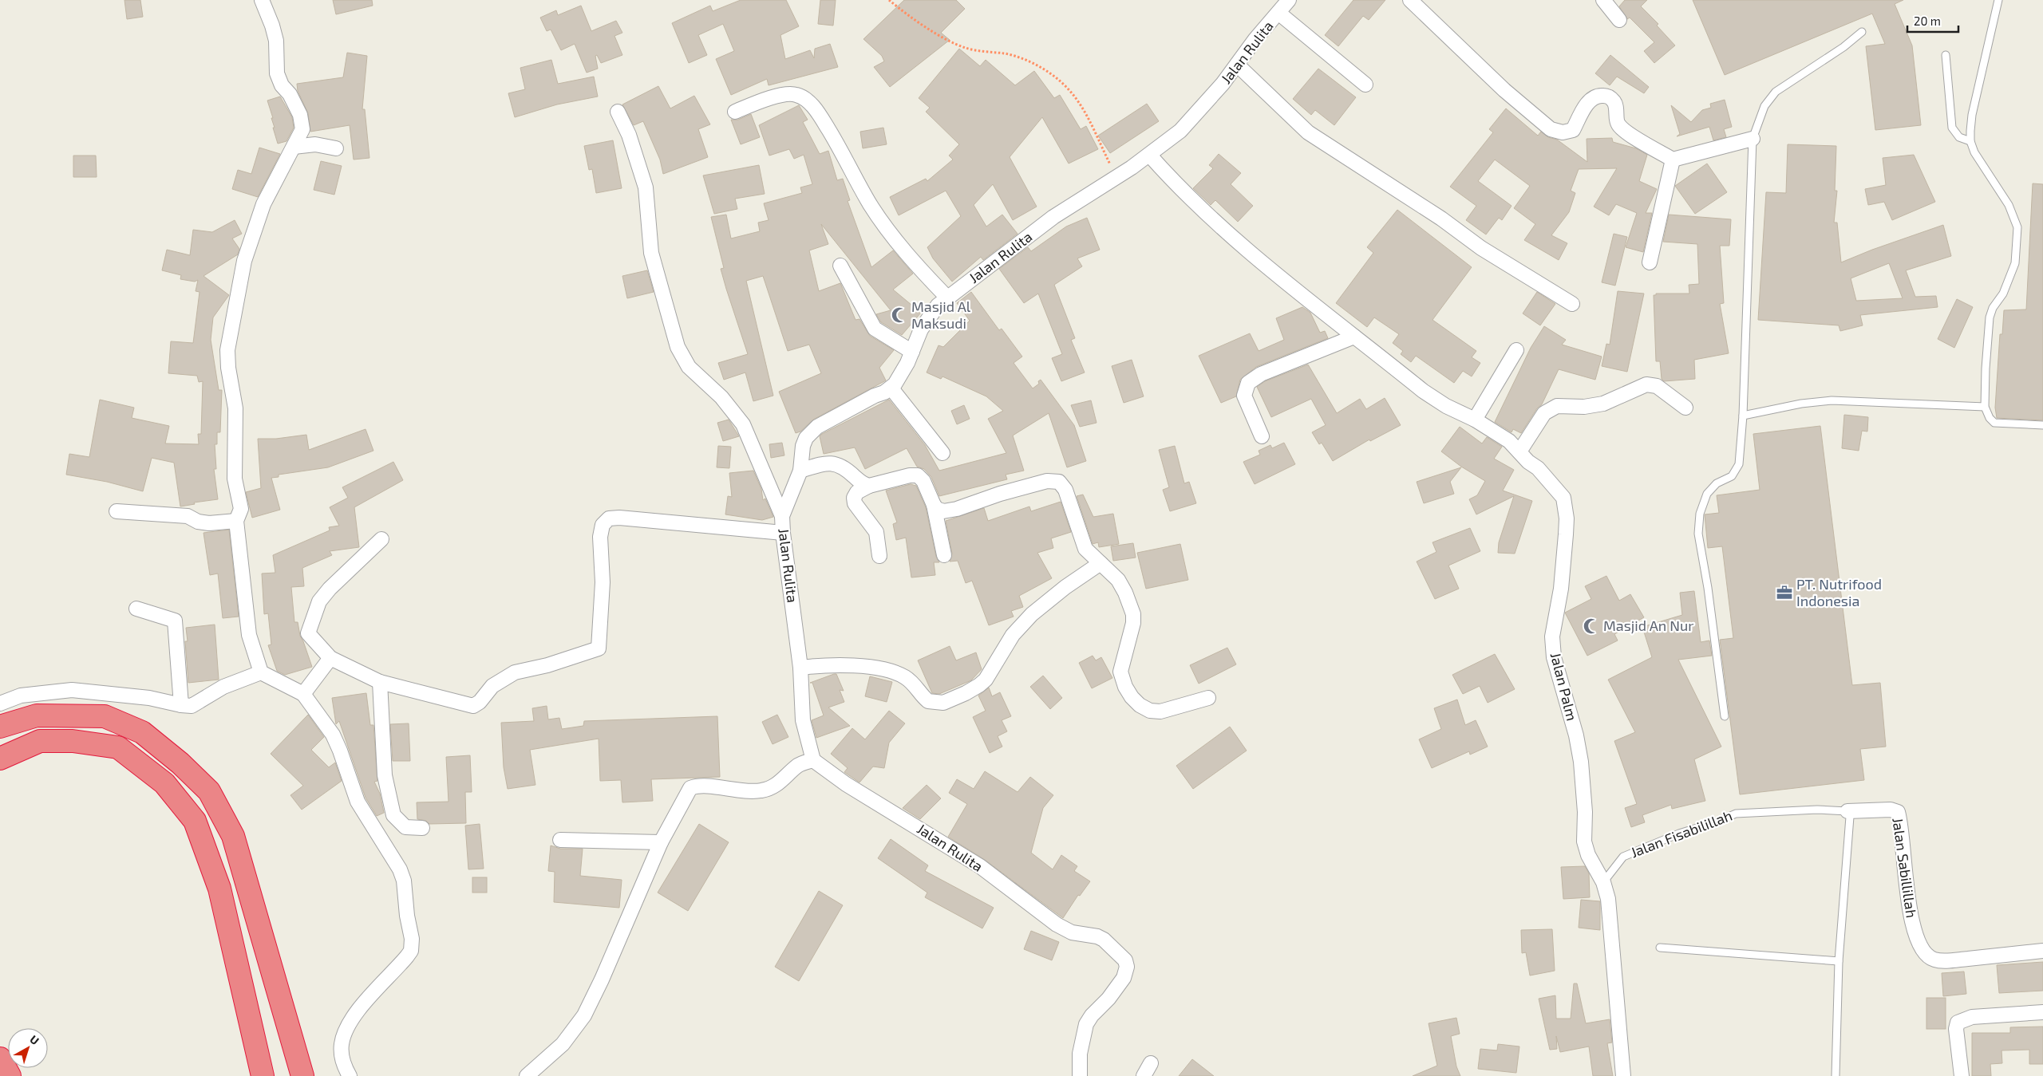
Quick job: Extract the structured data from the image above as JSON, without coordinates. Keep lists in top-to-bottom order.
{
  "streets": {
    "street": ["Jalan Rulita", "Jalan Palm", "Jalan Sabillillah"],
    "lane": ["Jalan Fisabilillah"]
  },
  "crossings": [
    ["Jalan Palm", "Jalan Fisabilillah"],
    ["Jalan Fisabilillah", "Jalan Sabillillah"]
  ],
  "places": {
    "mosque": ["Masjid Al Maksudi", "Masjid An Nur"],
    "office": ["PT. Nutrifood Indonesia"]
  },
  "scale_bar": "20 m",
  "north": "top right"
}
